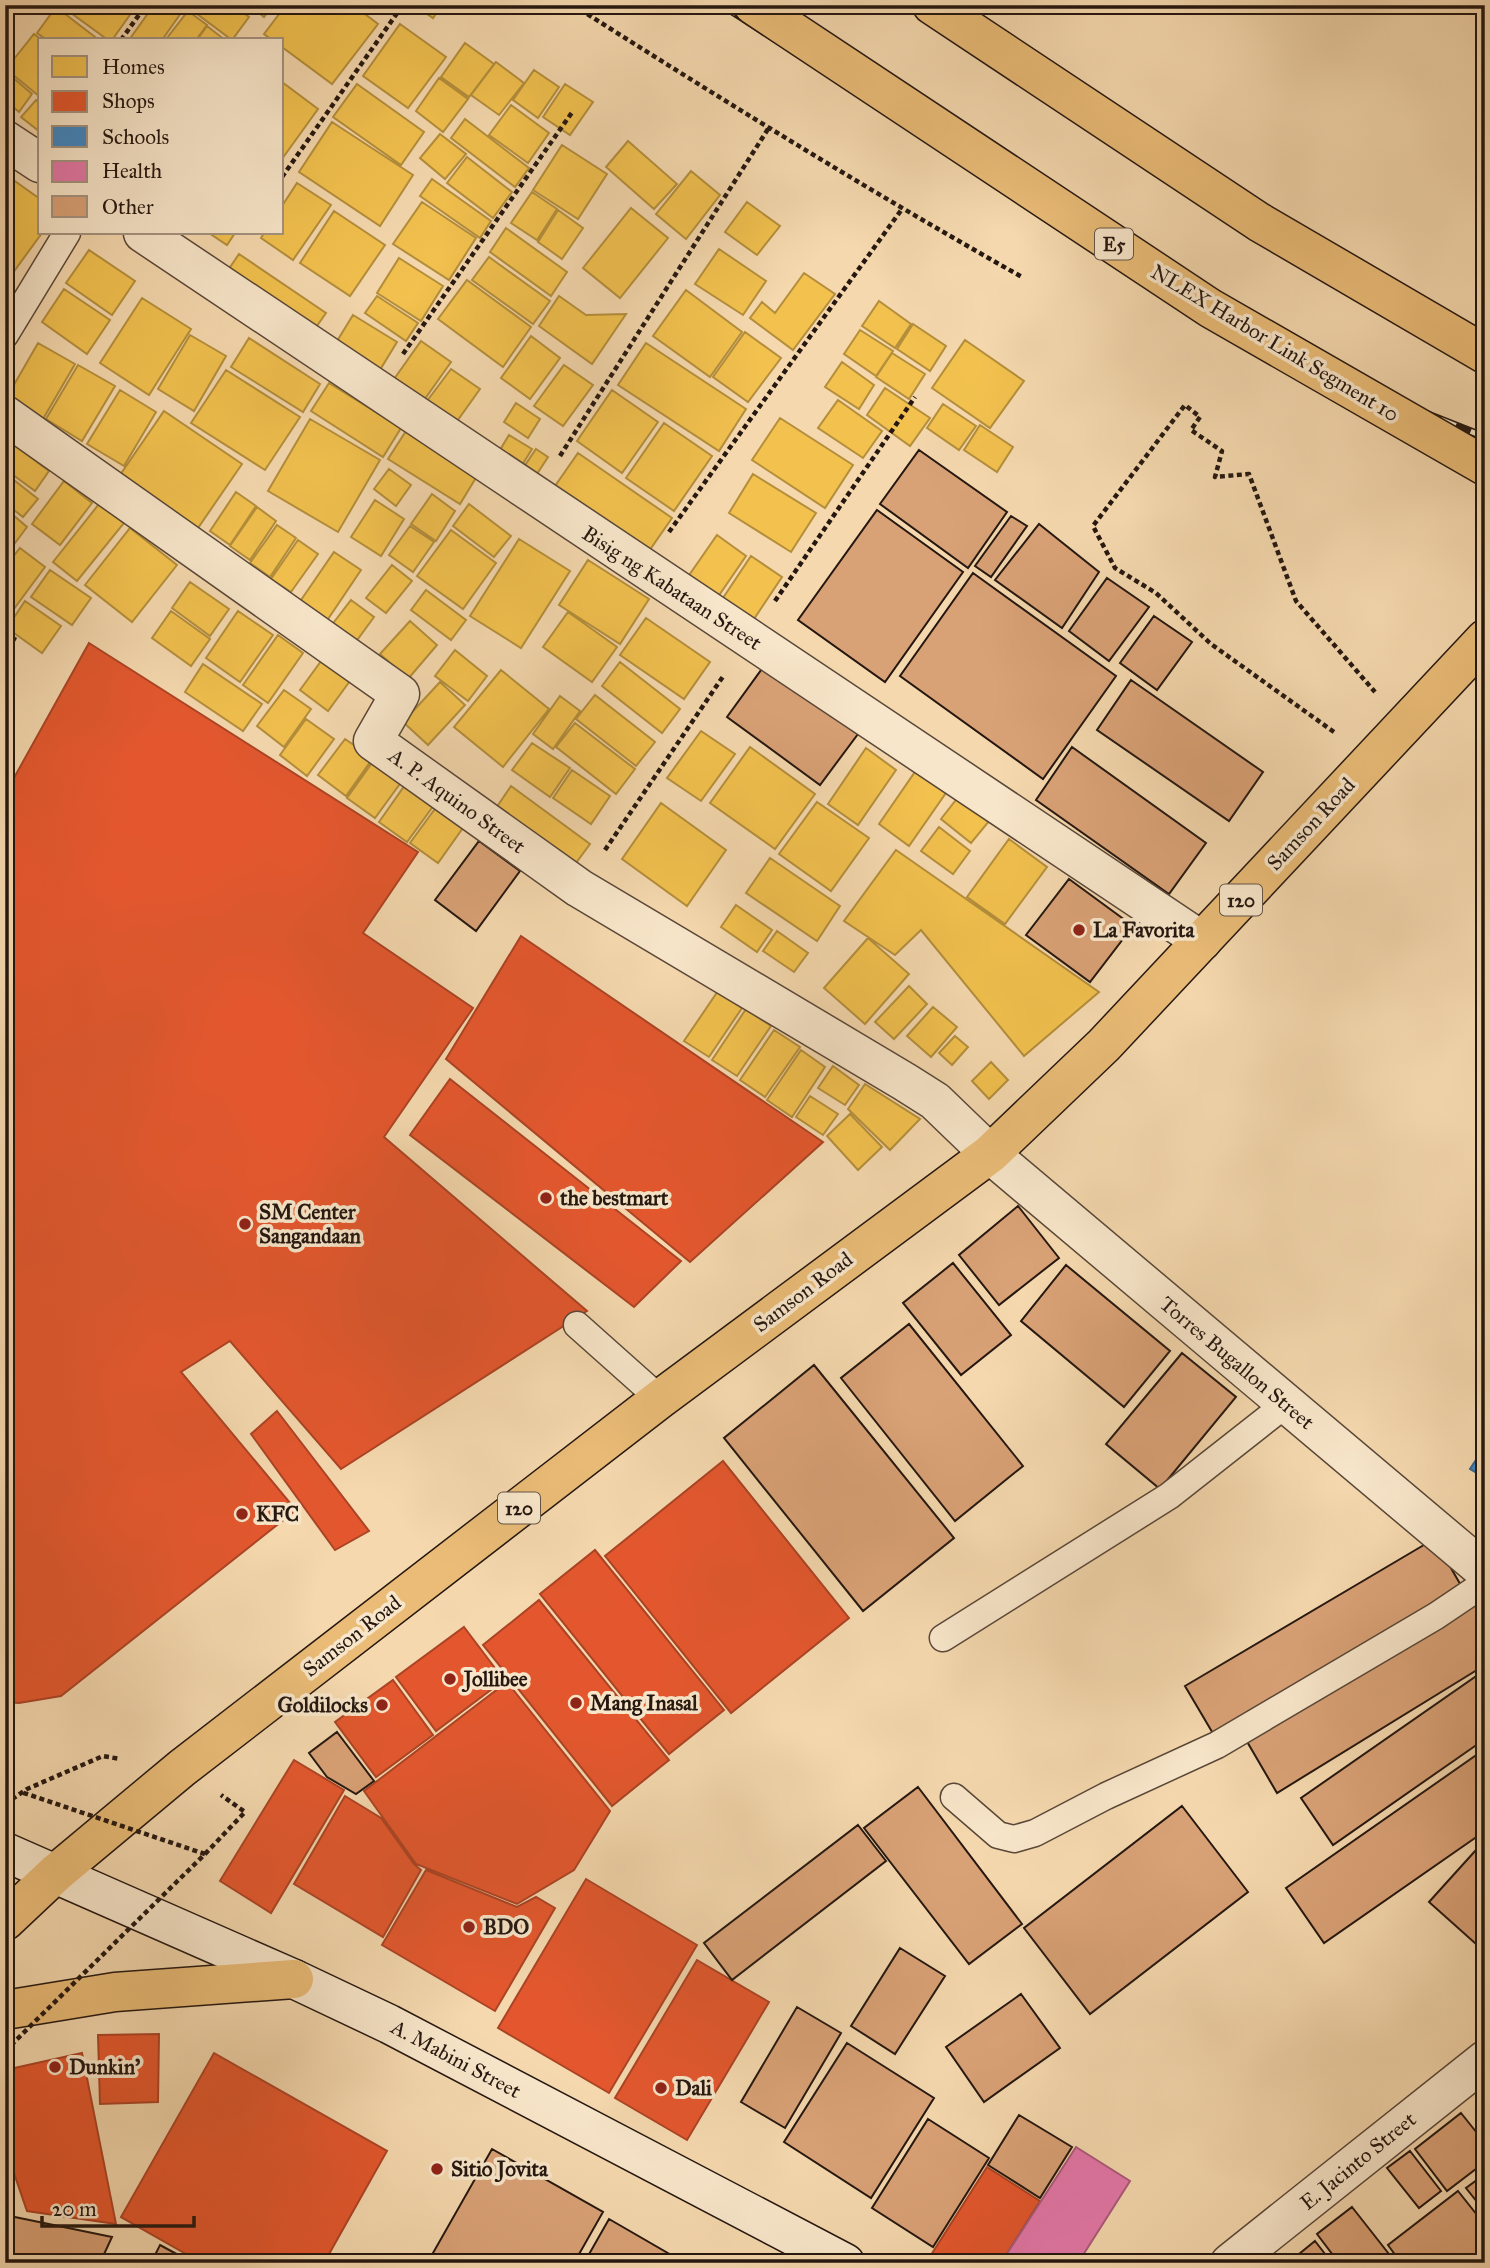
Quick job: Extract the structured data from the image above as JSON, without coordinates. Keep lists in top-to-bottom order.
{
  "streets": {
    "highway": [
      "E5",
      "NLEX Harbor Link Segment 10",
      "Samson Road",
      "120"
    ],
    "street": [
      "Bisig ng Kabataan Street",
      "A. P. Aquino Street",
      "Torres Bugallon Street",
      "A. Mabini Street",
      "E. Jacinto Street"
    ]
  },
  "crossings": [
    ["Bisig ng Kabataan Street", "Samson Road"],
    ["A. P. Aquino Street", "Samson Road"],
    ["A. P. Aquino Street", "Torres Bugallon Street"],
    ["Samson Road", "120"],
    ["Samson Road", "Torres Bugallon Street"],
    ["Samson Road", "A. Mabini Street"],
    ["120", "A. Mabini Street"]
  ],
  "places": [
    "La Favorita",
    "the bestmart",
    "SM Center Sangandaan",
    "KFC",
    "Jollibee",
    "Mang Inasal",
    "Goldilocks",
    "BDO",
    "Dunkin'",
    "Dali",
    "Sitio Jovita"
  ],
  "legend": [
    "Homes",
    "Shops",
    "Schools",
    "Health",
    "Other"
  ],
  "scale_bar": "20 m"
}
